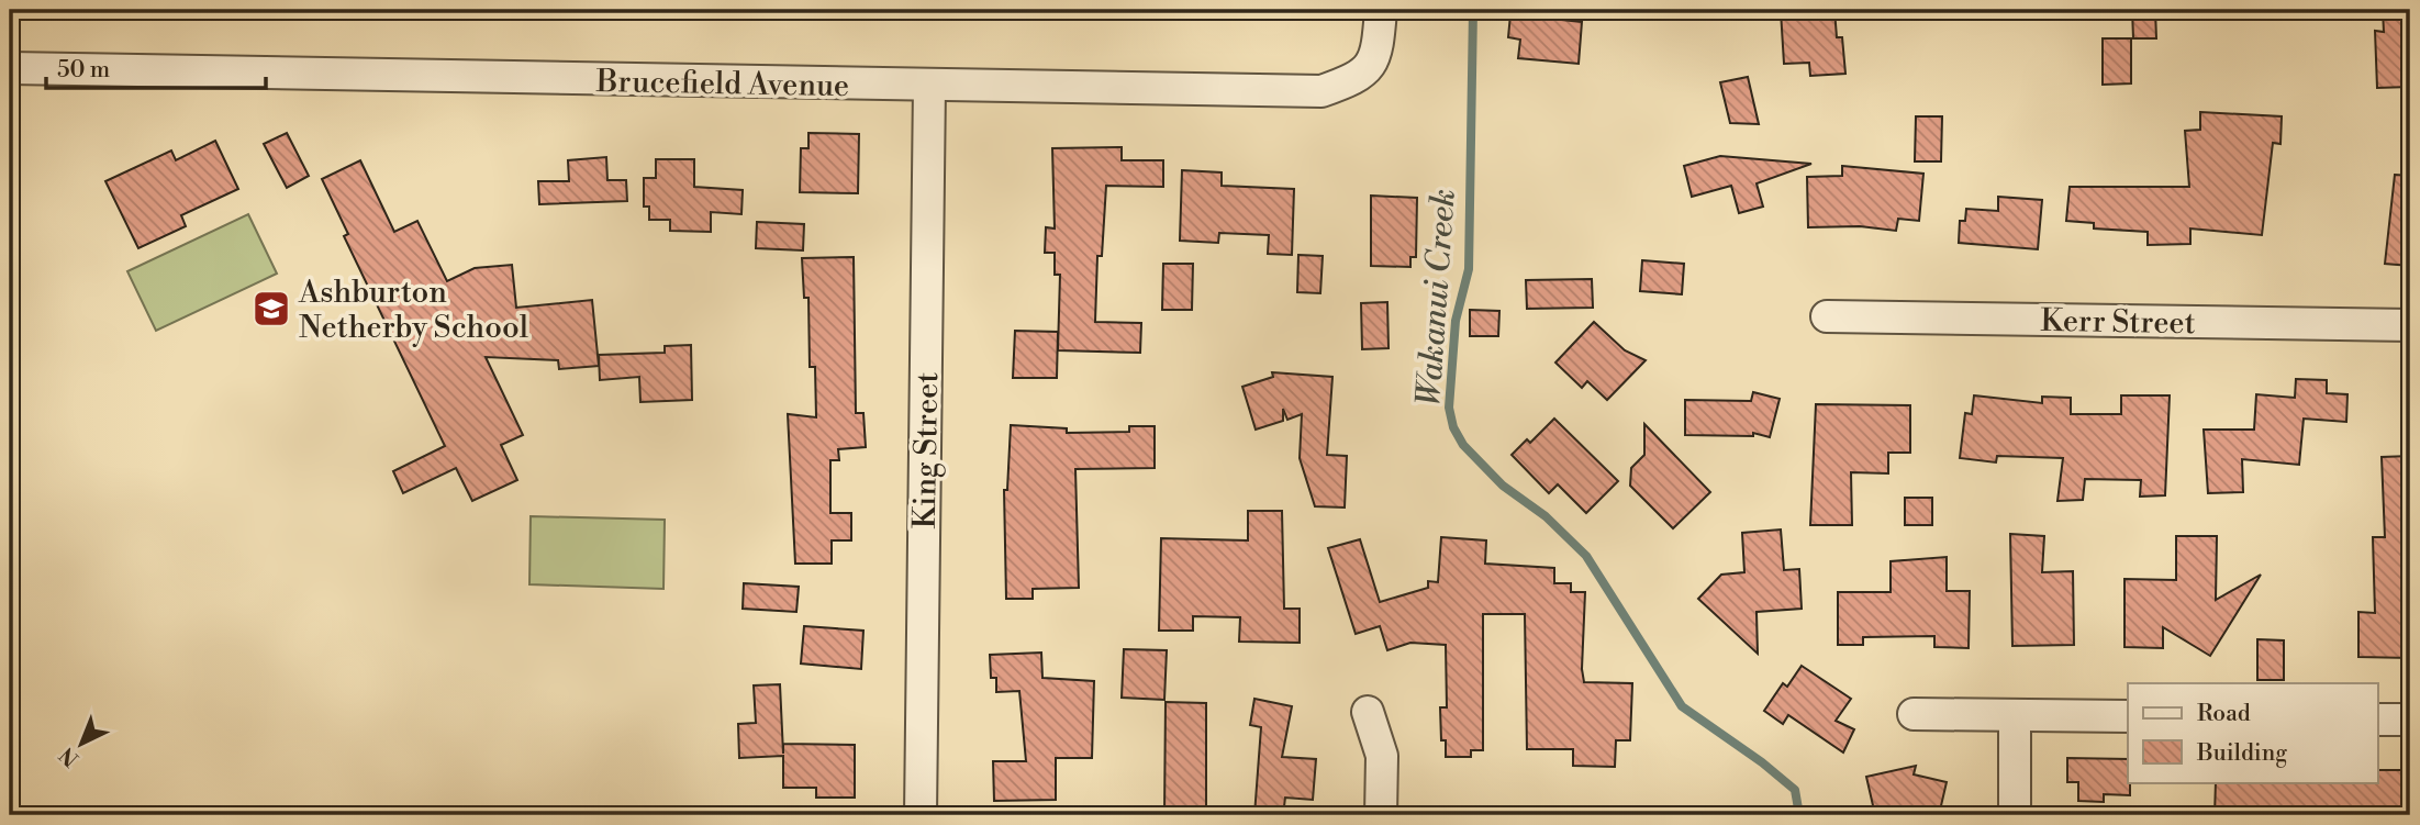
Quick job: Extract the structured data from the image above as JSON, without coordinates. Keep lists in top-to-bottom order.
{
  "streets": {
    "street": ["Brucefield Avenue", "Kerr Street", "King Street"]
  },
  "crossings": [
    ["Brucefield Avenue", "King Street"]
  ],
  "water": ["Wakanui Creek"],
  "places": {
    "school or university": ["Ashburton Netherby School"]
  },
  "legend": ["Road", "Building"],
  "scale_bar": "50 m",
  "north": "bottom left"
}
